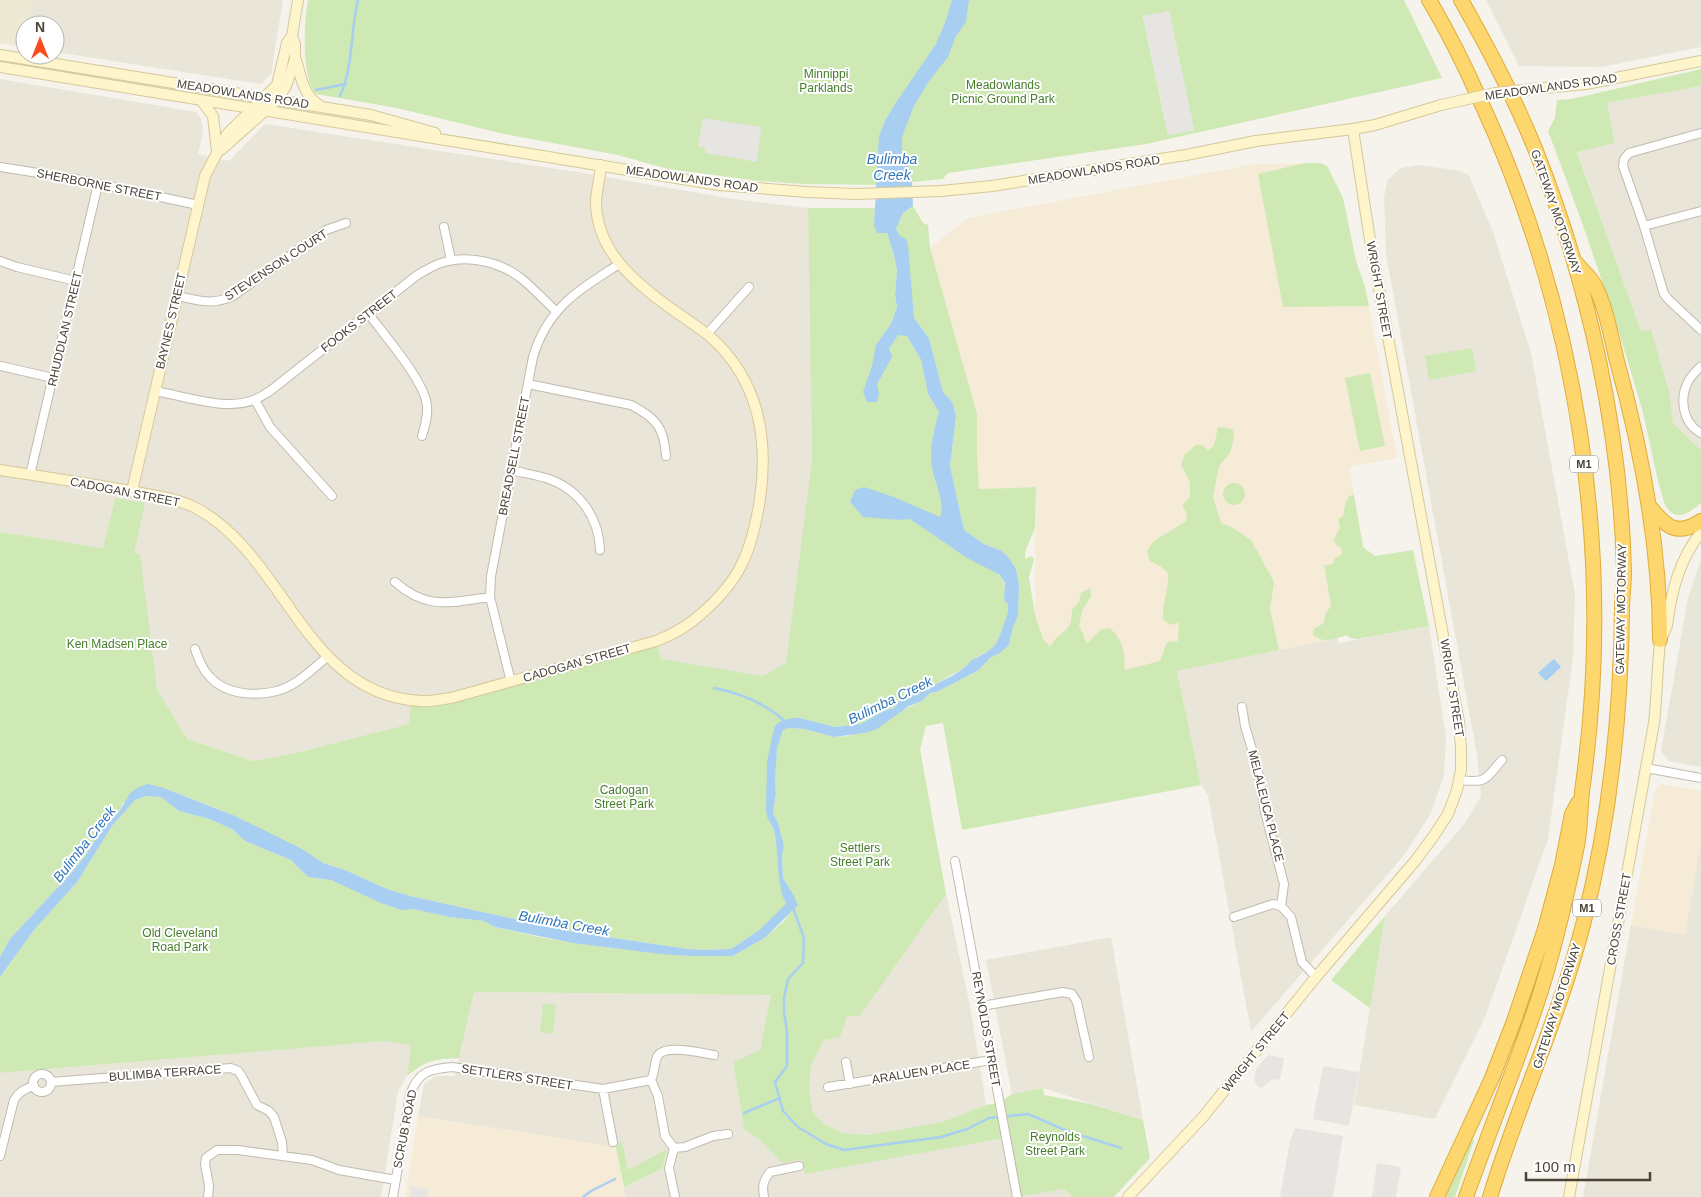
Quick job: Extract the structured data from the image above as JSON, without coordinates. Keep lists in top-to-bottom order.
{
  "streets": {
    "highway": ["GATEWAY MOTORWAY", "M1"],
    "street": [
      "MEADOWLANDS ROAD",
      "SHERBORNE STREET",
      "STEVENSON COURT",
      "WRIGHT STREET",
      "BAYNES STREET",
      "FOOKS STREET",
      "RHUDDLAN STREET",
      "BREADSELL STREET",
      "CADOGAN STREET",
      "MELALEUCA PLACE",
      "CROSS STREET",
      "REYNOLDS STREET",
      "ARALUEN PLACE",
      "BULIMBA TERRACE",
      "SETTLERS STREET",
      "SCRUB ROAD"
    ]
  },
  "crossings": [
    ["MEADOWLANDS ROAD", "WRIGHT STREET"],
    ["MEADOWLANDS ROAD", "BAYNES STREET"],
    ["MEADOWLANDS ROAD", "CADOGAN STREET"],
    ["SHERBORNE STREET", "BAYNES STREET"],
    ["SHERBORNE STREET", "RHUDDLAN STREET"],
    ["STEVENSON COURT", "BAYNES STREET"],
    ["BAYNES STREET", "FOOKS STREET"],
    ["BAYNES STREET", "CADOGAN STREET"],
    ["FOOKS STREET", "BREADSELL STREET"],
    ["RHUDDLAN STREET", "CADOGAN STREET"],
    ["BREADSELL STREET", "CADOGAN STREET"],
    ["REYNOLDS STREET", "ARALUEN PLACE"],
    ["SETTLERS STREET", "SCRUB ROAD"]
  ],
  "water": ["Bulimba Creek"],
  "parks": [
    "Minnippi Parklands",
    "Meadowlands Picnic Ground Park",
    "Ken Madsen Place",
    "Cadogan Street Park",
    "Settlers Street Park",
    "Old Cleveland Road Park",
    "Reynolds Street Park"
  ],
  "scale_bar": "100 m",
  "north": "top"
}
